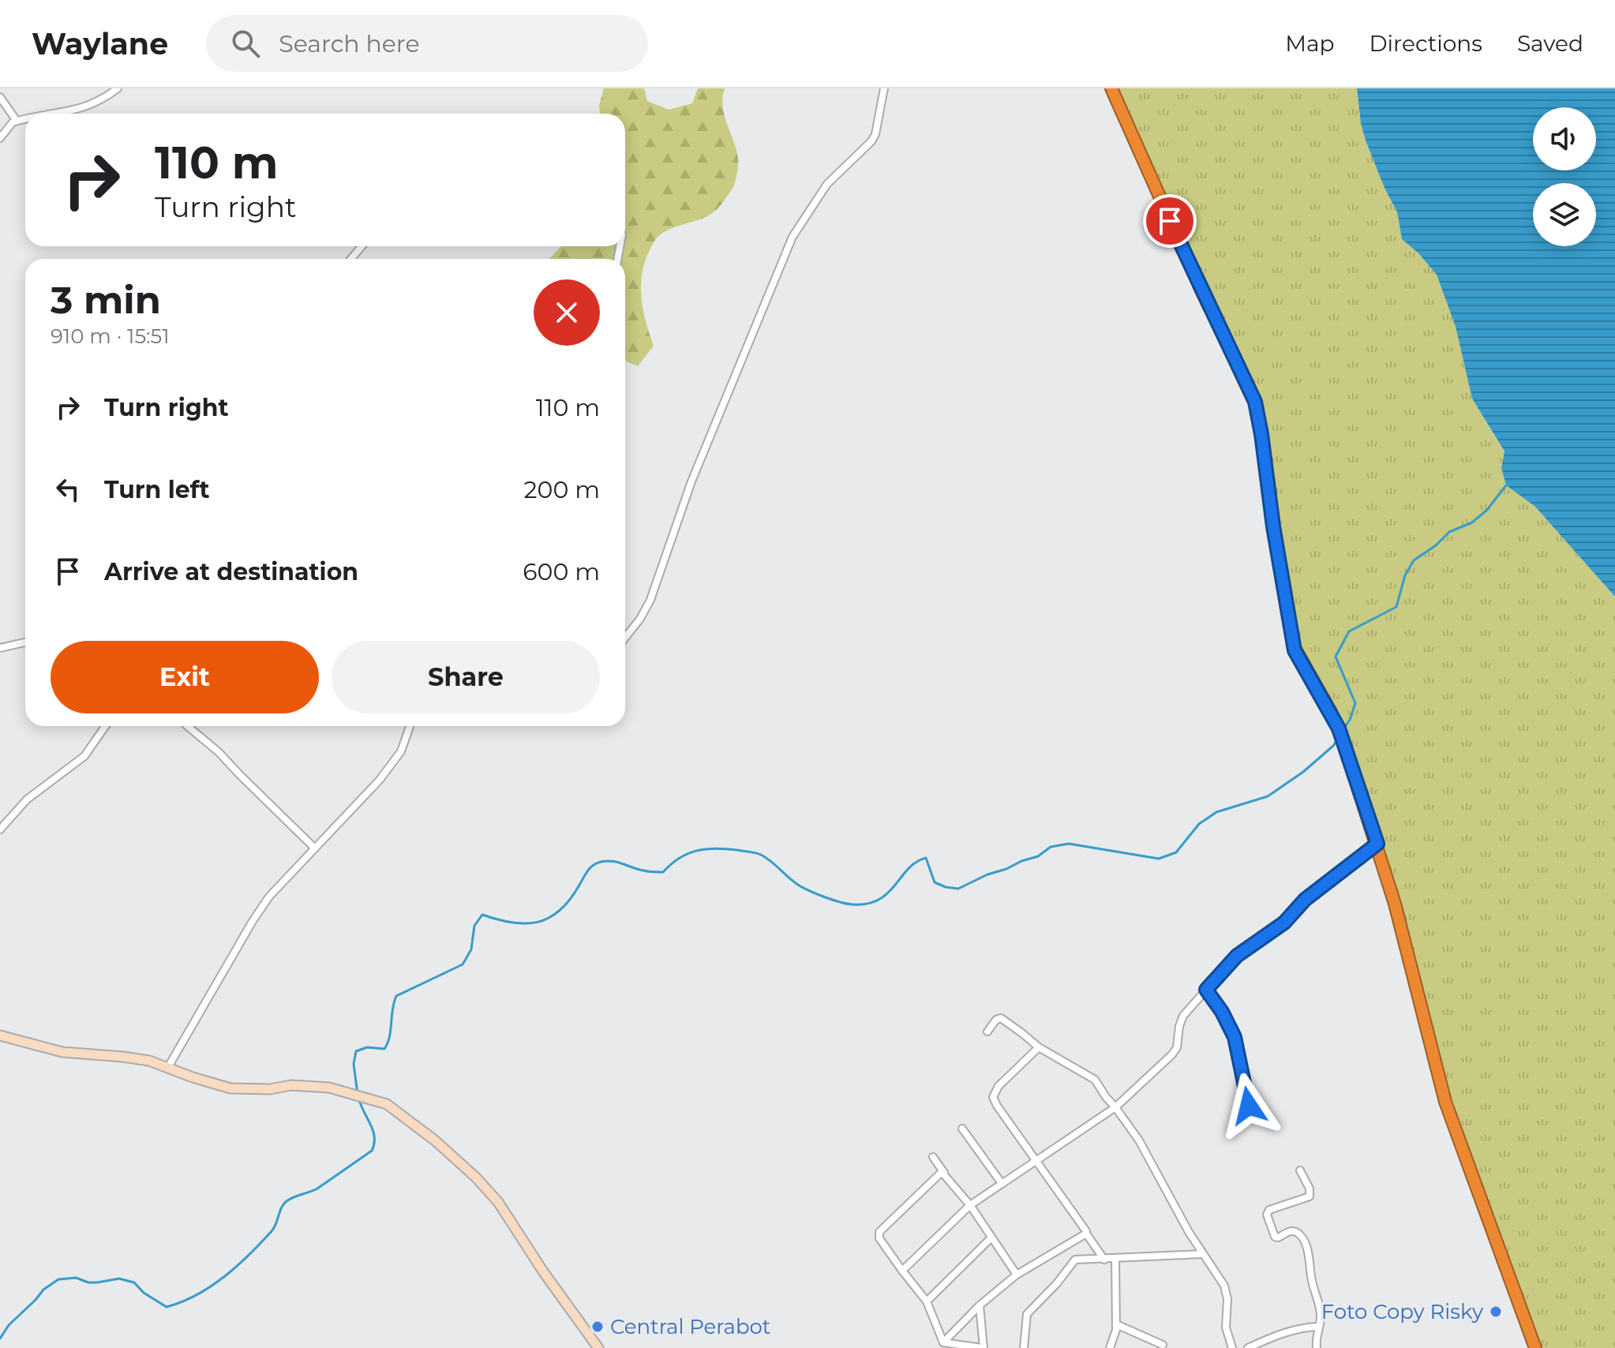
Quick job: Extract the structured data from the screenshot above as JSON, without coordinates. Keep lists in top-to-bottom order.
{
  "places": ["Foto Copy Risky", "Central Perabot"],
  "page": {
    "header": "Waylane",
    "search": "Search here",
    "nav": ["Map", "Directions", "Saved"],
    "turn": ["110 m", "Turn right"],
    "heading": ["3 min", "910 m · 15:51"],
    "list": [
      {
        "name": "Turn right",
        "value": "110 m"
      },
      {
        "name": "Turn left",
        "value": "200 m"
      },
      {
        "name": "Arrive at destination",
        "value": "600 m"
      }
    ],
    "buttons": ["Exit", "Share"]
  }
}
